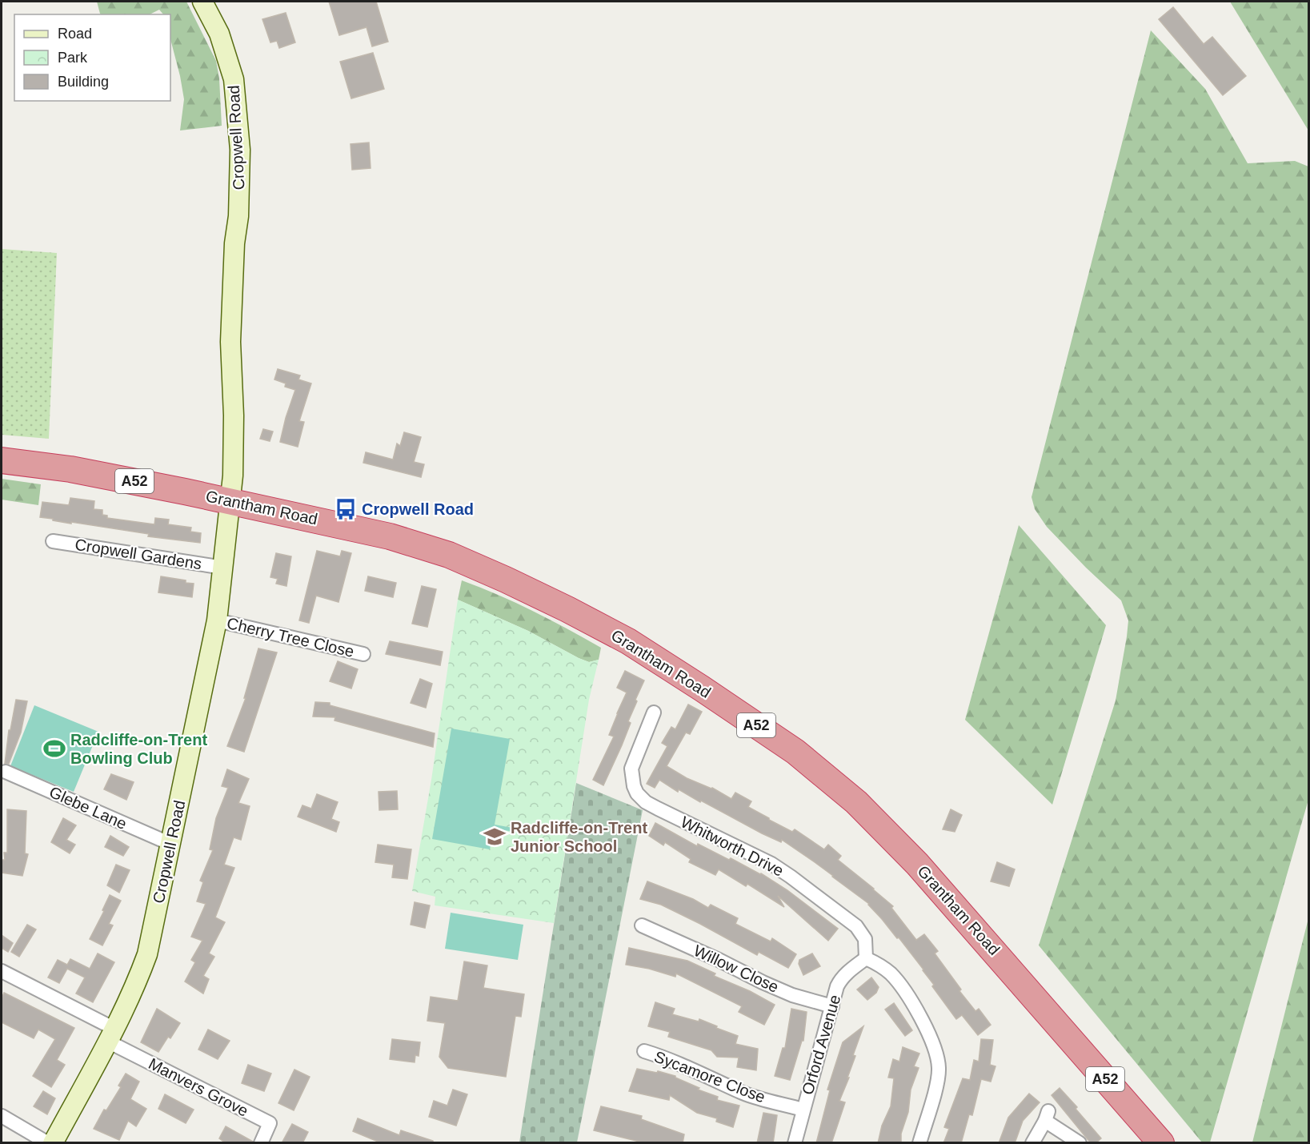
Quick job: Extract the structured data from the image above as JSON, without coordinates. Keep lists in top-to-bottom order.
{
  "streets": {
    "highway": ["A52", "Grantham Road"],
    "street": [
      "Cropwell Road",
      "Cropwell Gardens",
      "Cherry Tree Close",
      "Glebe Lane",
      "Whitworth Drive",
      "Willow Close",
      "Orford Avenue",
      "Sycamore Close",
      "Manvers Grove"
    ]
  },
  "crossings": [
    ["Cropwell Road", "Grantham Road"],
    ["Cropwell Road", "Cropwell Gardens"],
    ["Cropwell Road", "Cherry Tree Close"],
    ["Cropwell Road", "Glebe Lane"],
    ["Cropwell Road", "Manvers Grove"],
    ["Whitworth Drive", "Orford Avenue"],
    ["Willow Close", "Orford Avenue"],
    ["Orford Avenue", "Sycamore Close"]
  ],
  "places": {
    "bus stop": ["Cropwell Road"],
    "sports": ["Radcliffe-on-Trent Bowling Club"],
    "school or university": ["Radcliffe-on-Trent Junior School"]
  },
  "legend": ["Road", "Park", "Building"]
}
